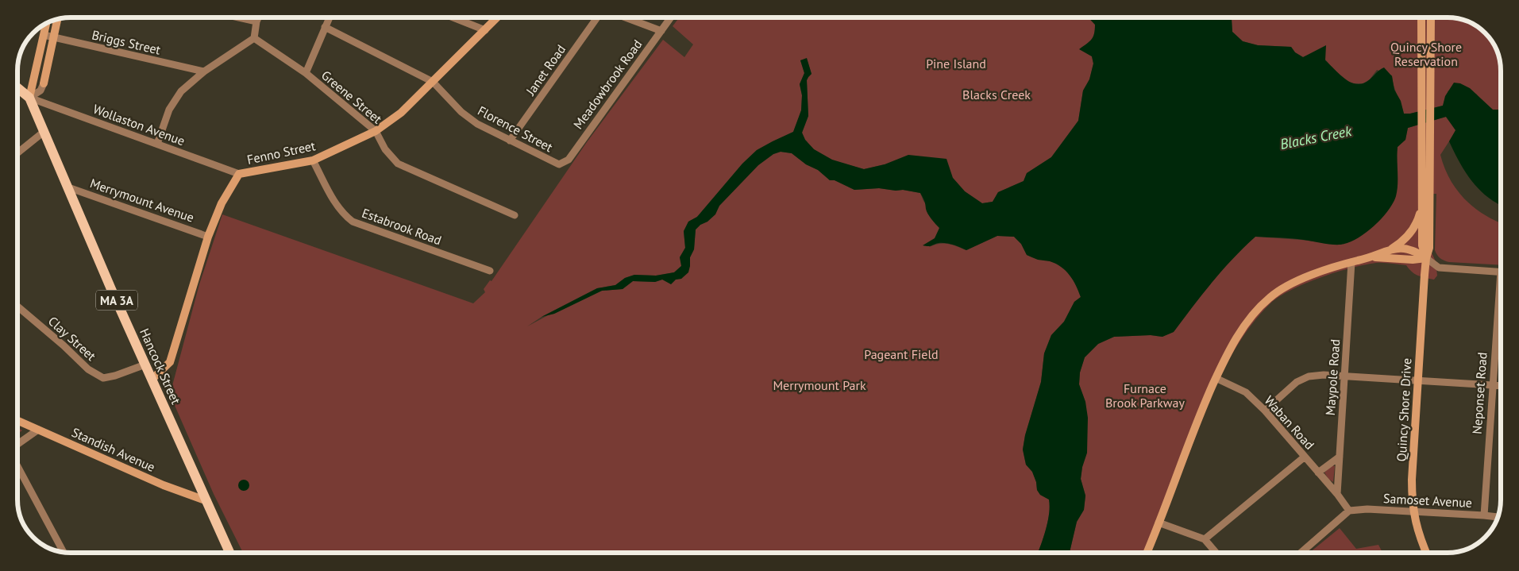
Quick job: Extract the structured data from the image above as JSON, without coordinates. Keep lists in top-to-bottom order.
{
  "streets": {
    "main road": [
      "Fenno Street",
      "MA 3A",
      "Hancock Street",
      "Quincy Shore Drive",
      "Standish Avenue"
    ],
    "street": [
      "Briggs Street",
      "Janet Road",
      "Meadowbrook Road",
      "Greene Street",
      "Wollaston Avenue",
      "Florence Street",
      "Merrymount Avenue",
      "Estabrook Road",
      "Clay Street",
      "Maypole Road",
      "Neponset Road",
      "Waban Road",
      "Samoset Avenue"
    ]
  },
  "crossings": [
    ["Janet Road", "Florence Street"],
    ["Meadowbrook Road", "Florence Street"],
    ["Greene Street", "Fenno Street"],
    ["Wollaston Avenue", "Fenno Street"],
    ["Wollaston Avenue", "Hancock Street"],
    ["Florence Street", "Fenno Street"],
    ["Fenno Street", "Merrymount Avenue"],
    ["Fenno Street", "Estabrook Road"],
    ["Fenno Street", "Hancock Street"],
    ["Merrymount Avenue", "Hancock Street"],
    ["Clay Street", "Hancock Street"],
    ["Hancock Street", "Standish Avenue"],
    ["Maypole Road", "Waban Road"],
    ["Neponset Road", "Samoset Avenue"],
    ["Quincy Shore Drive", "Samoset Avenue"]
  ],
  "water": ["Blacks Creek"],
  "parks": [
    "Quincy Shore Reservation",
    "Pine Island",
    "Blacks Creek",
    "Pageant Field",
    "Merrymount Park",
    "Furnace Brook Parkway"
  ]
}
